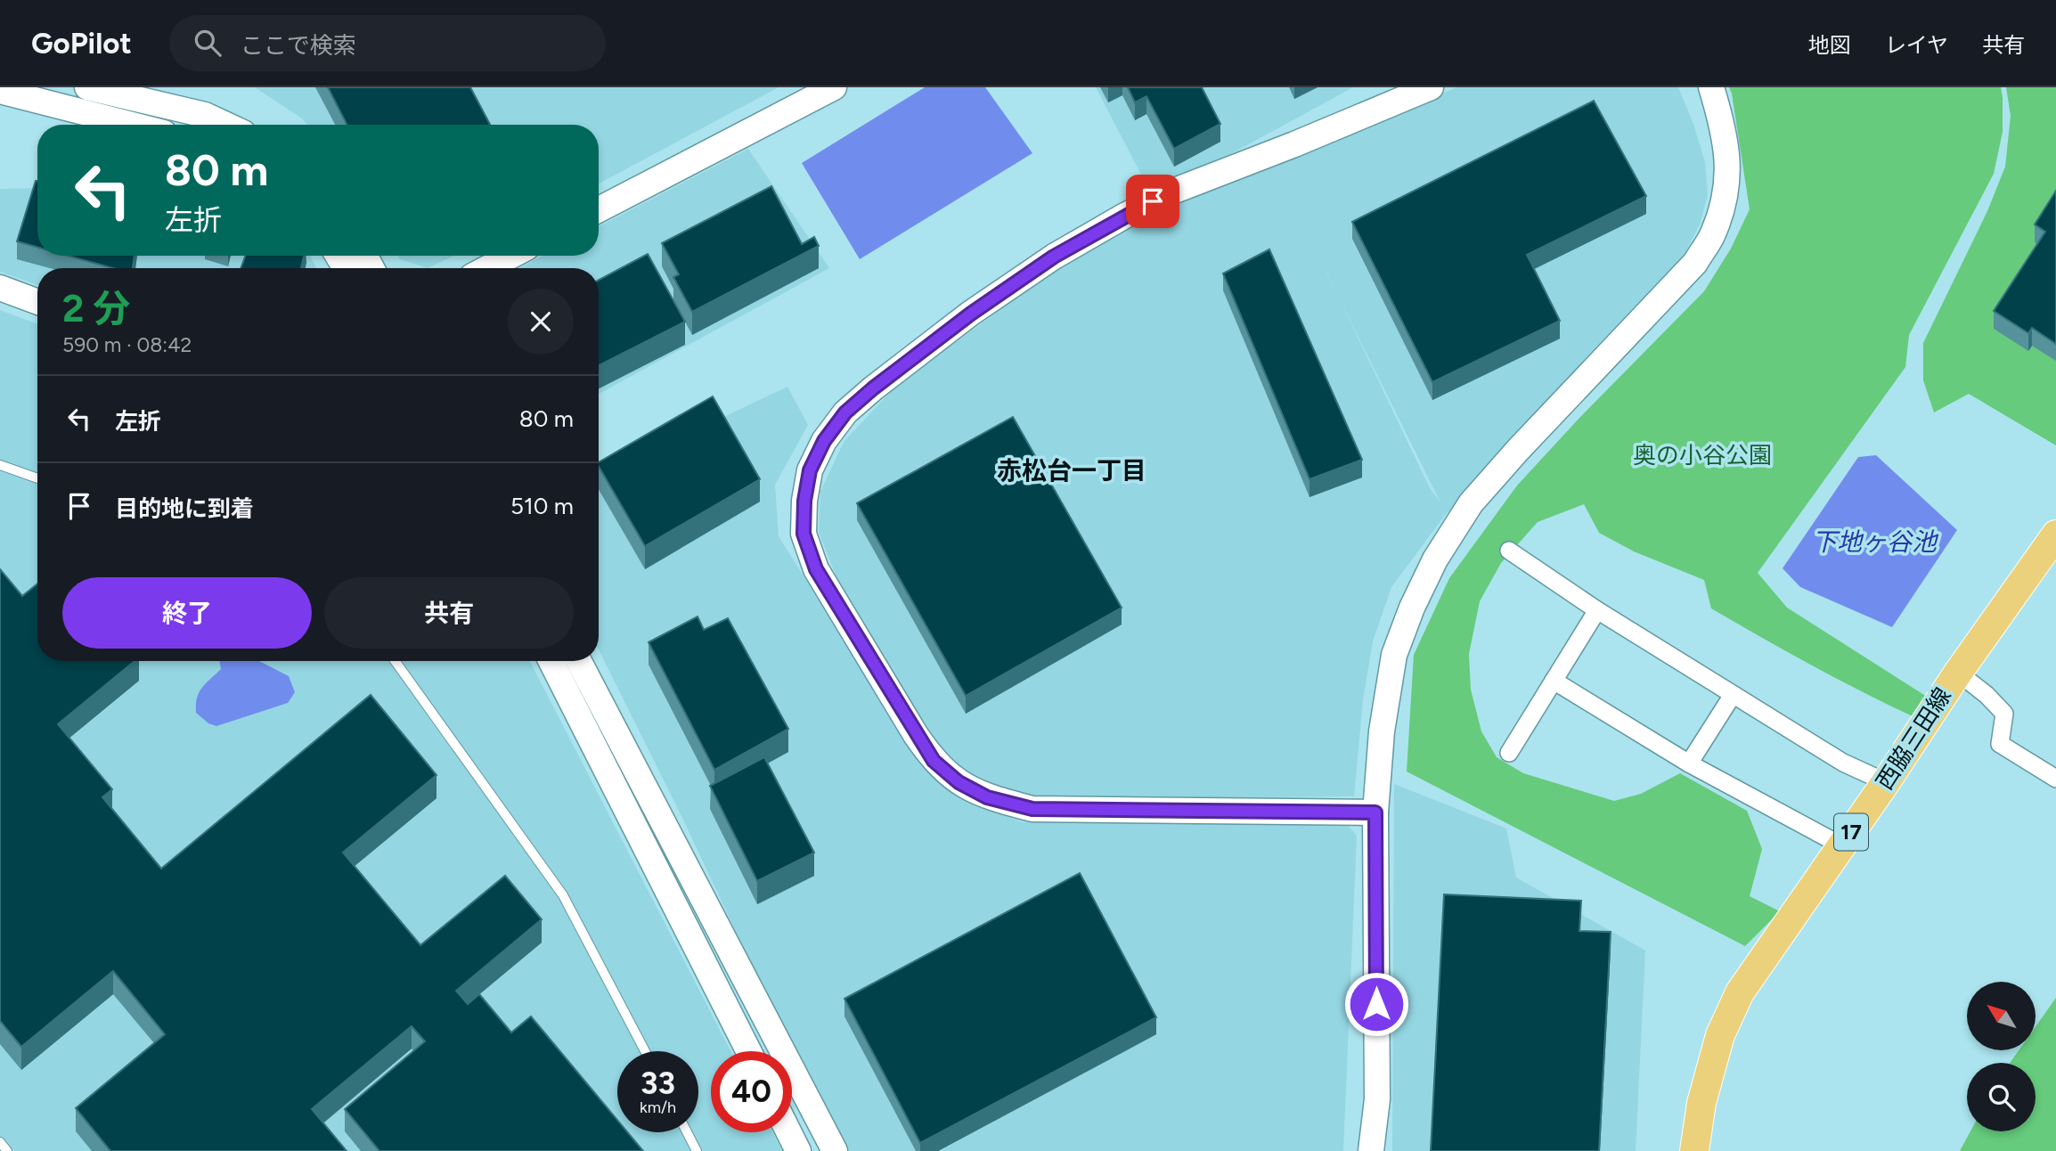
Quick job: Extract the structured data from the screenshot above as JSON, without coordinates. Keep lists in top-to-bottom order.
{
  "streets": {
    "main road": ["西脇三田線", "17"]
  },
  "districts": ["赤松台一丁目"],
  "water": ["下地ヶ谷池"],
  "parks": ["奥の小谷公園"],
  "north": "top left",
  "page": {
    "header": "GoPilot",
    "search": "ここで検索",
    "nav": ["地図", "レイヤ", "共有"],
    "turn": ["80 m", "左折"],
    "heading": ["2 分", "590 m · 08:42"],
    "list": [
      {
        "name": "左折",
        "value": "80 m"
      },
      {
        "name": "目的地に到着",
        "value": "510 m"
      }
    ],
    "buttons": ["終了", "共有"],
    "speed": "33 km/h",
    "limit": "40"
  }
}
